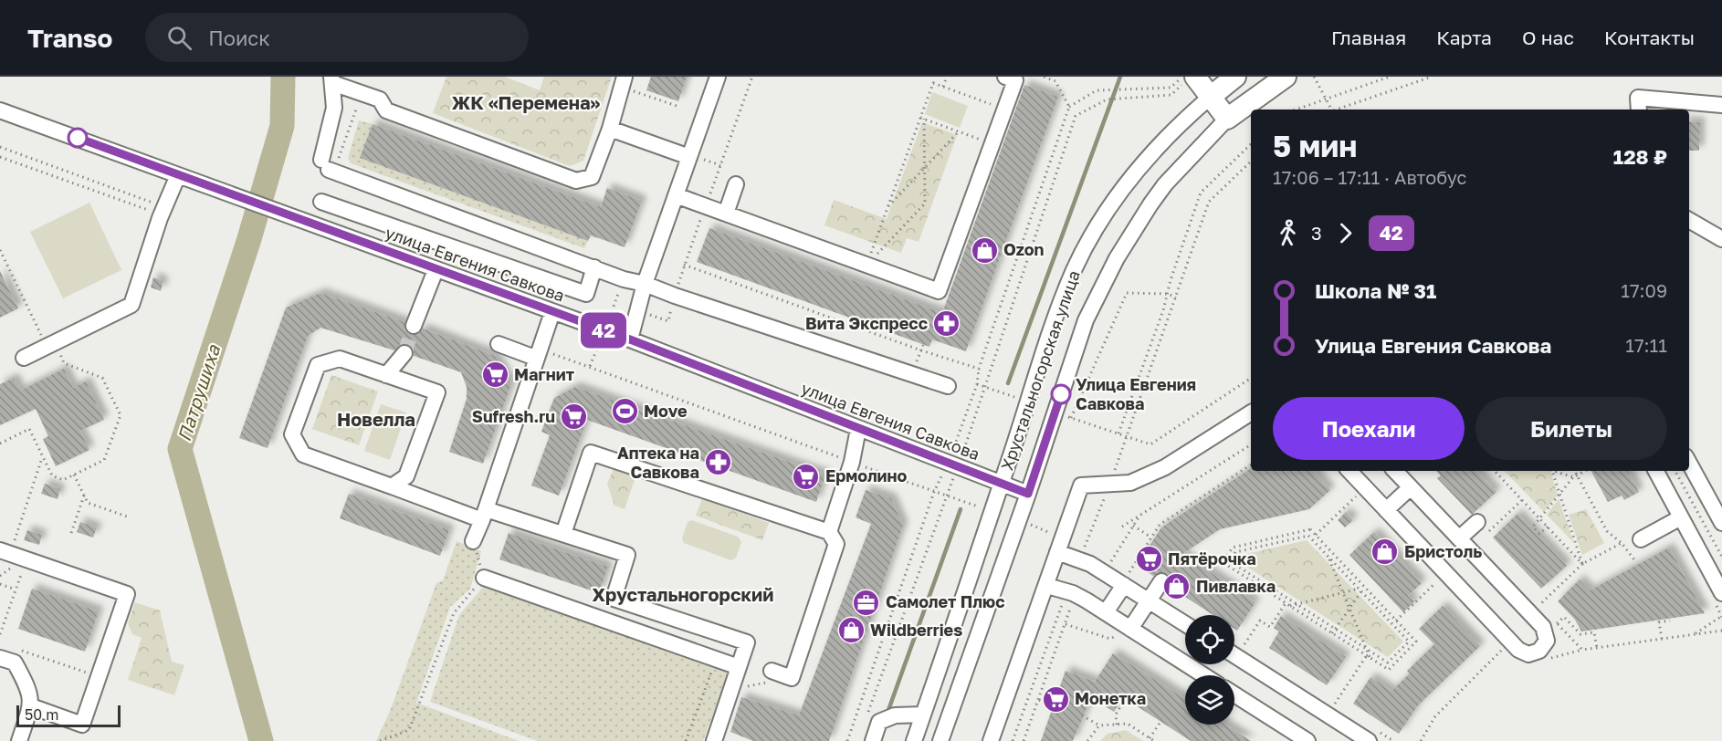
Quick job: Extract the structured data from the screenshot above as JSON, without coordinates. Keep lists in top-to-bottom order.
{
  "streets": {
    "main road": ["Хрустальногорская улица"],
    "street": ["улица Евгения Савкова"]
  },
  "crossings": [
    ["улица Евгения Савкова", "Хрустальногорская улица"]
  ],
  "districts": ["ЖК «Перемена»", "Новелла", "Хрустальногорский"],
  "water": ["Патрушиха"],
  "places": {
    "shop": [
      "Ozon",
      "Бристоль",
      "Пивлавка",
      "Wildberries"
    ],
    "pharmacy": ["Вита Экспресс", "Аптека на Савкова"],
    "supermarket": [
      "Магнит",
      "Sufresh.ru",
      "Ермолино",
      "Пятёрочка",
      "Монетка"
    ],
    "other": ["Улица Евгения Савкова"],
    "sports": ["Move"],
    "office": ["Самолет Плюс"]
  },
  "lines": ["bus line 42"],
  "scale_bar": "50 m",
  "page": {
    "header": "Transo",
    "search": "Поиск",
    "nav": [
      "Главная",
      "Карта",
      "О нас",
      "Контакты"
    ],
    "on_map": "42",
    "heading": ["5 мин", "17:06 – 17:11 · Автобус", "128 ₽"],
    "legs": ["3", "42"],
    "list": [
      {
        "name": "Школа № 31",
        "value": "17:09"
      },
      {
        "name": "Улица Евгения Савкова",
        "value": "17:11"
      }
    ],
    "buttons": ["Поехали", "Билеты"],
    "scale": "50 m"
  }
}
